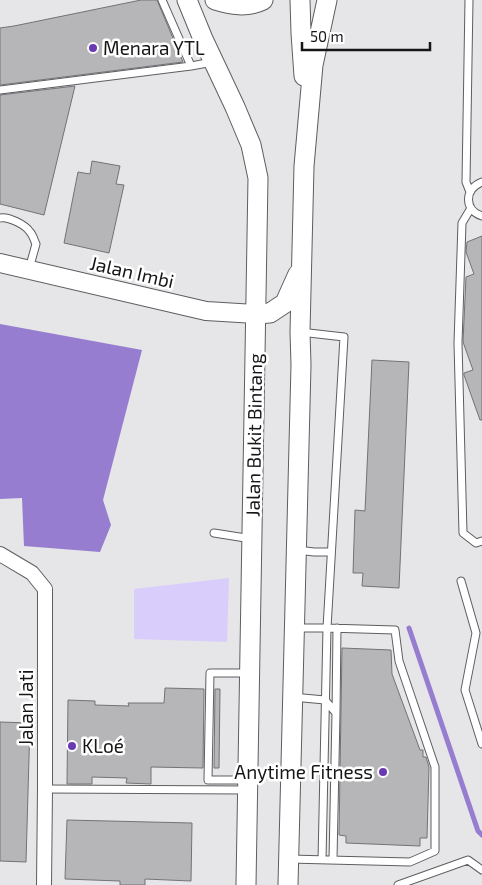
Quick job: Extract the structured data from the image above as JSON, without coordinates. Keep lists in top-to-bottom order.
{
  "streets": {
    "main road": ["Jalan Bukit Bintang"],
    "street": ["Jalan Imbi", "Jalan Jati"]
  },
  "crossings": [
    ["Jalan Imbi", "Jalan Bukit Bintang"]
  ],
  "places": ["Menara YTL", "KLoé", "Anytime Fitness"],
  "scale_bar": "50 m"
}
